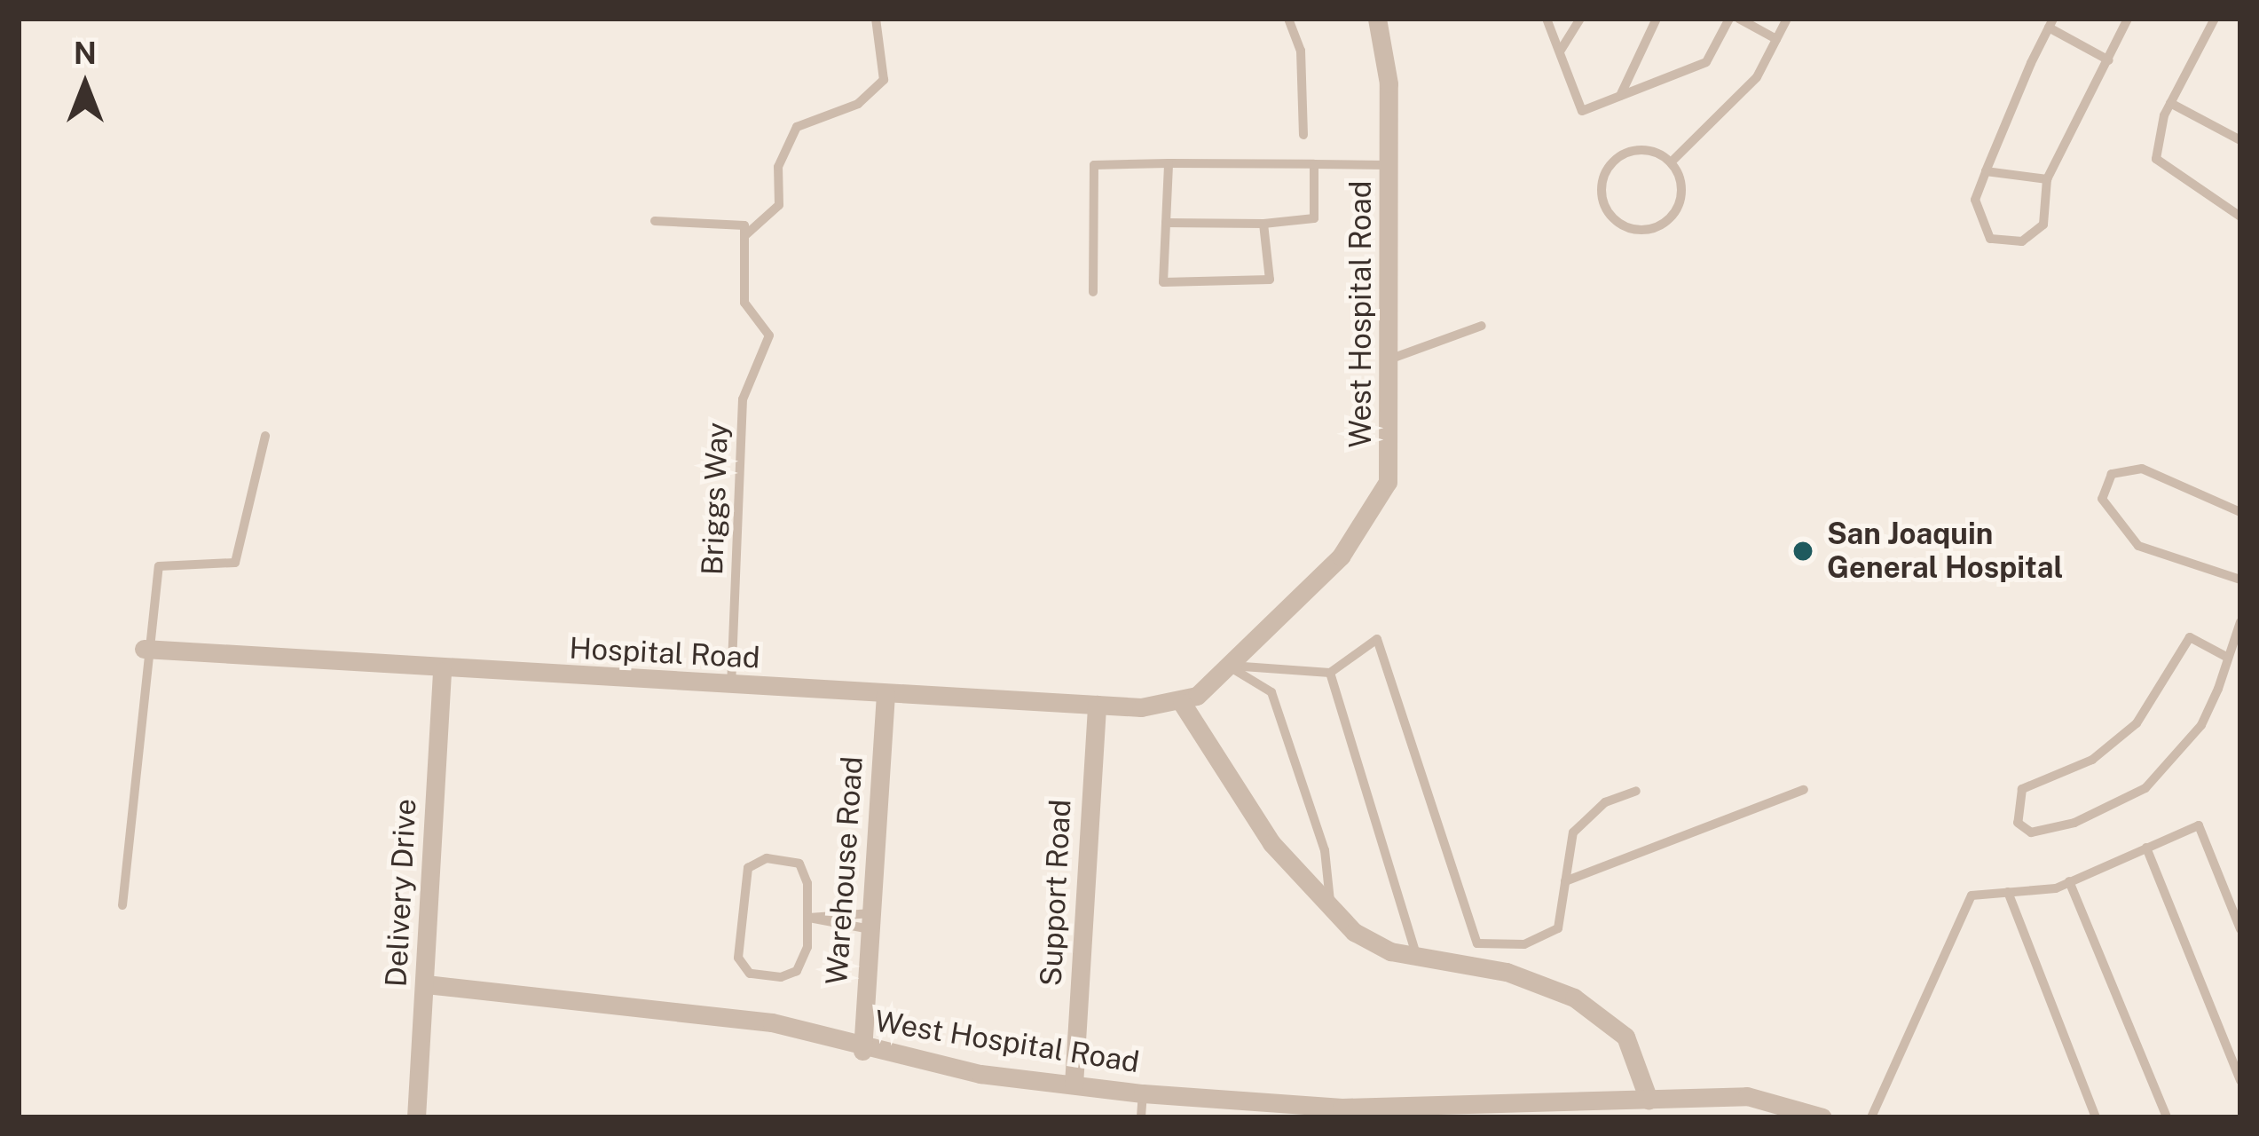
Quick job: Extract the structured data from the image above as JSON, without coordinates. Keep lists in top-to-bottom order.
{
  "streets": {
    "street": [
      "West Hospital Road",
      "Hospital Road",
      "Warehouse Road",
      "Delivery Drive",
      "Support Road"
    ],
    "lane": ["Briggs Way"]
  },
  "crossings": [
    ["West Hospital Road", "Hospital Road"],
    ["West Hospital Road", "Warehouse Road"],
    ["West Hospital Road", "Delivery Drive"],
    ["West Hospital Road", "Support Road"],
    ["Briggs Way", "Hospital Road"],
    ["Hospital Road", "Warehouse Road"],
    ["Hospital Road", "Delivery Drive"],
    ["Hospital Road", "Support Road"]
  ],
  "places": ["San Joaquin General Hospital"],
  "north": "top"
}
